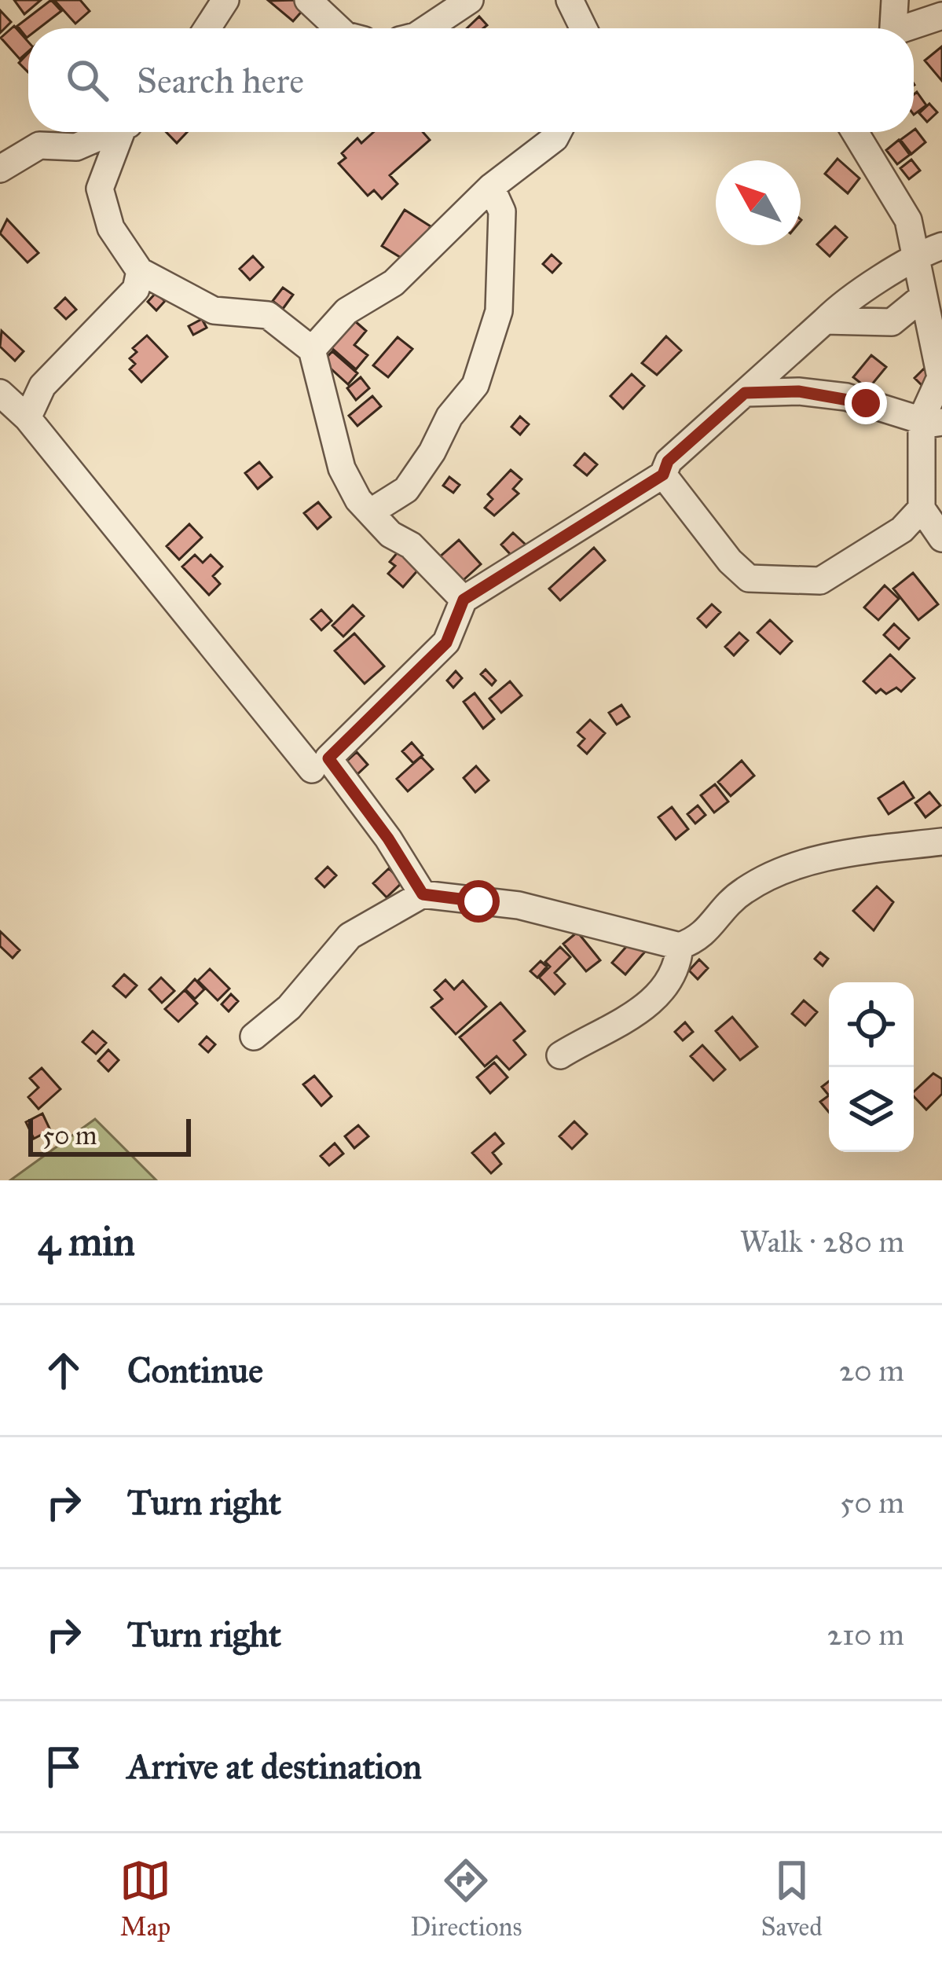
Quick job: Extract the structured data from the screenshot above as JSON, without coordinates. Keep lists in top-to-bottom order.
{
  "scale_bar": "50 m",
  "north": "top left",
  "page": {
    "search": "Search here",
    "scale": "50 m",
    "heading": ["4 min", "Walk · 280 m"],
    "list": [
      ["Continue", "20 m"],
      ["Turn right", "50 m"],
      ["Turn right", "210 m"],
      "Arrive at destination"
    ],
    "nav": ["Map", "Directions", "Saved"]
  }
}
